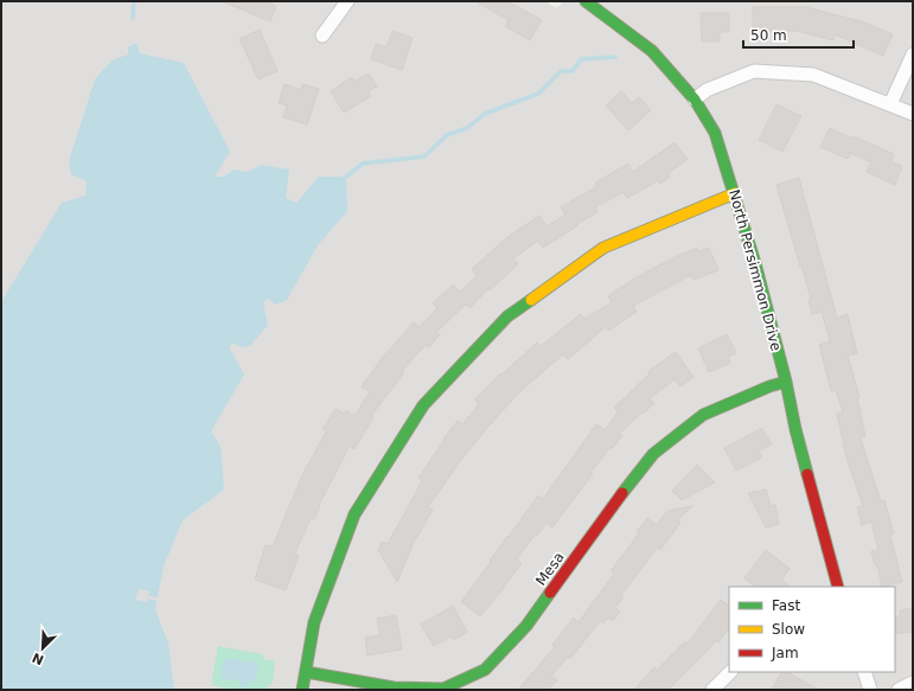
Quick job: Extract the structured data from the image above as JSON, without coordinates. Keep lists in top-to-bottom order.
{
  "streets": {
    "street": ["North Persimmon Drive", "Mesa"]
  },
  "crossings": [
    ["North Persimmon Drive", "Mesa"]
  ],
  "legend": ["Fast", "Slow", "Jam"],
  "scale_bar": "50 m",
  "north": "bottom left"
}
